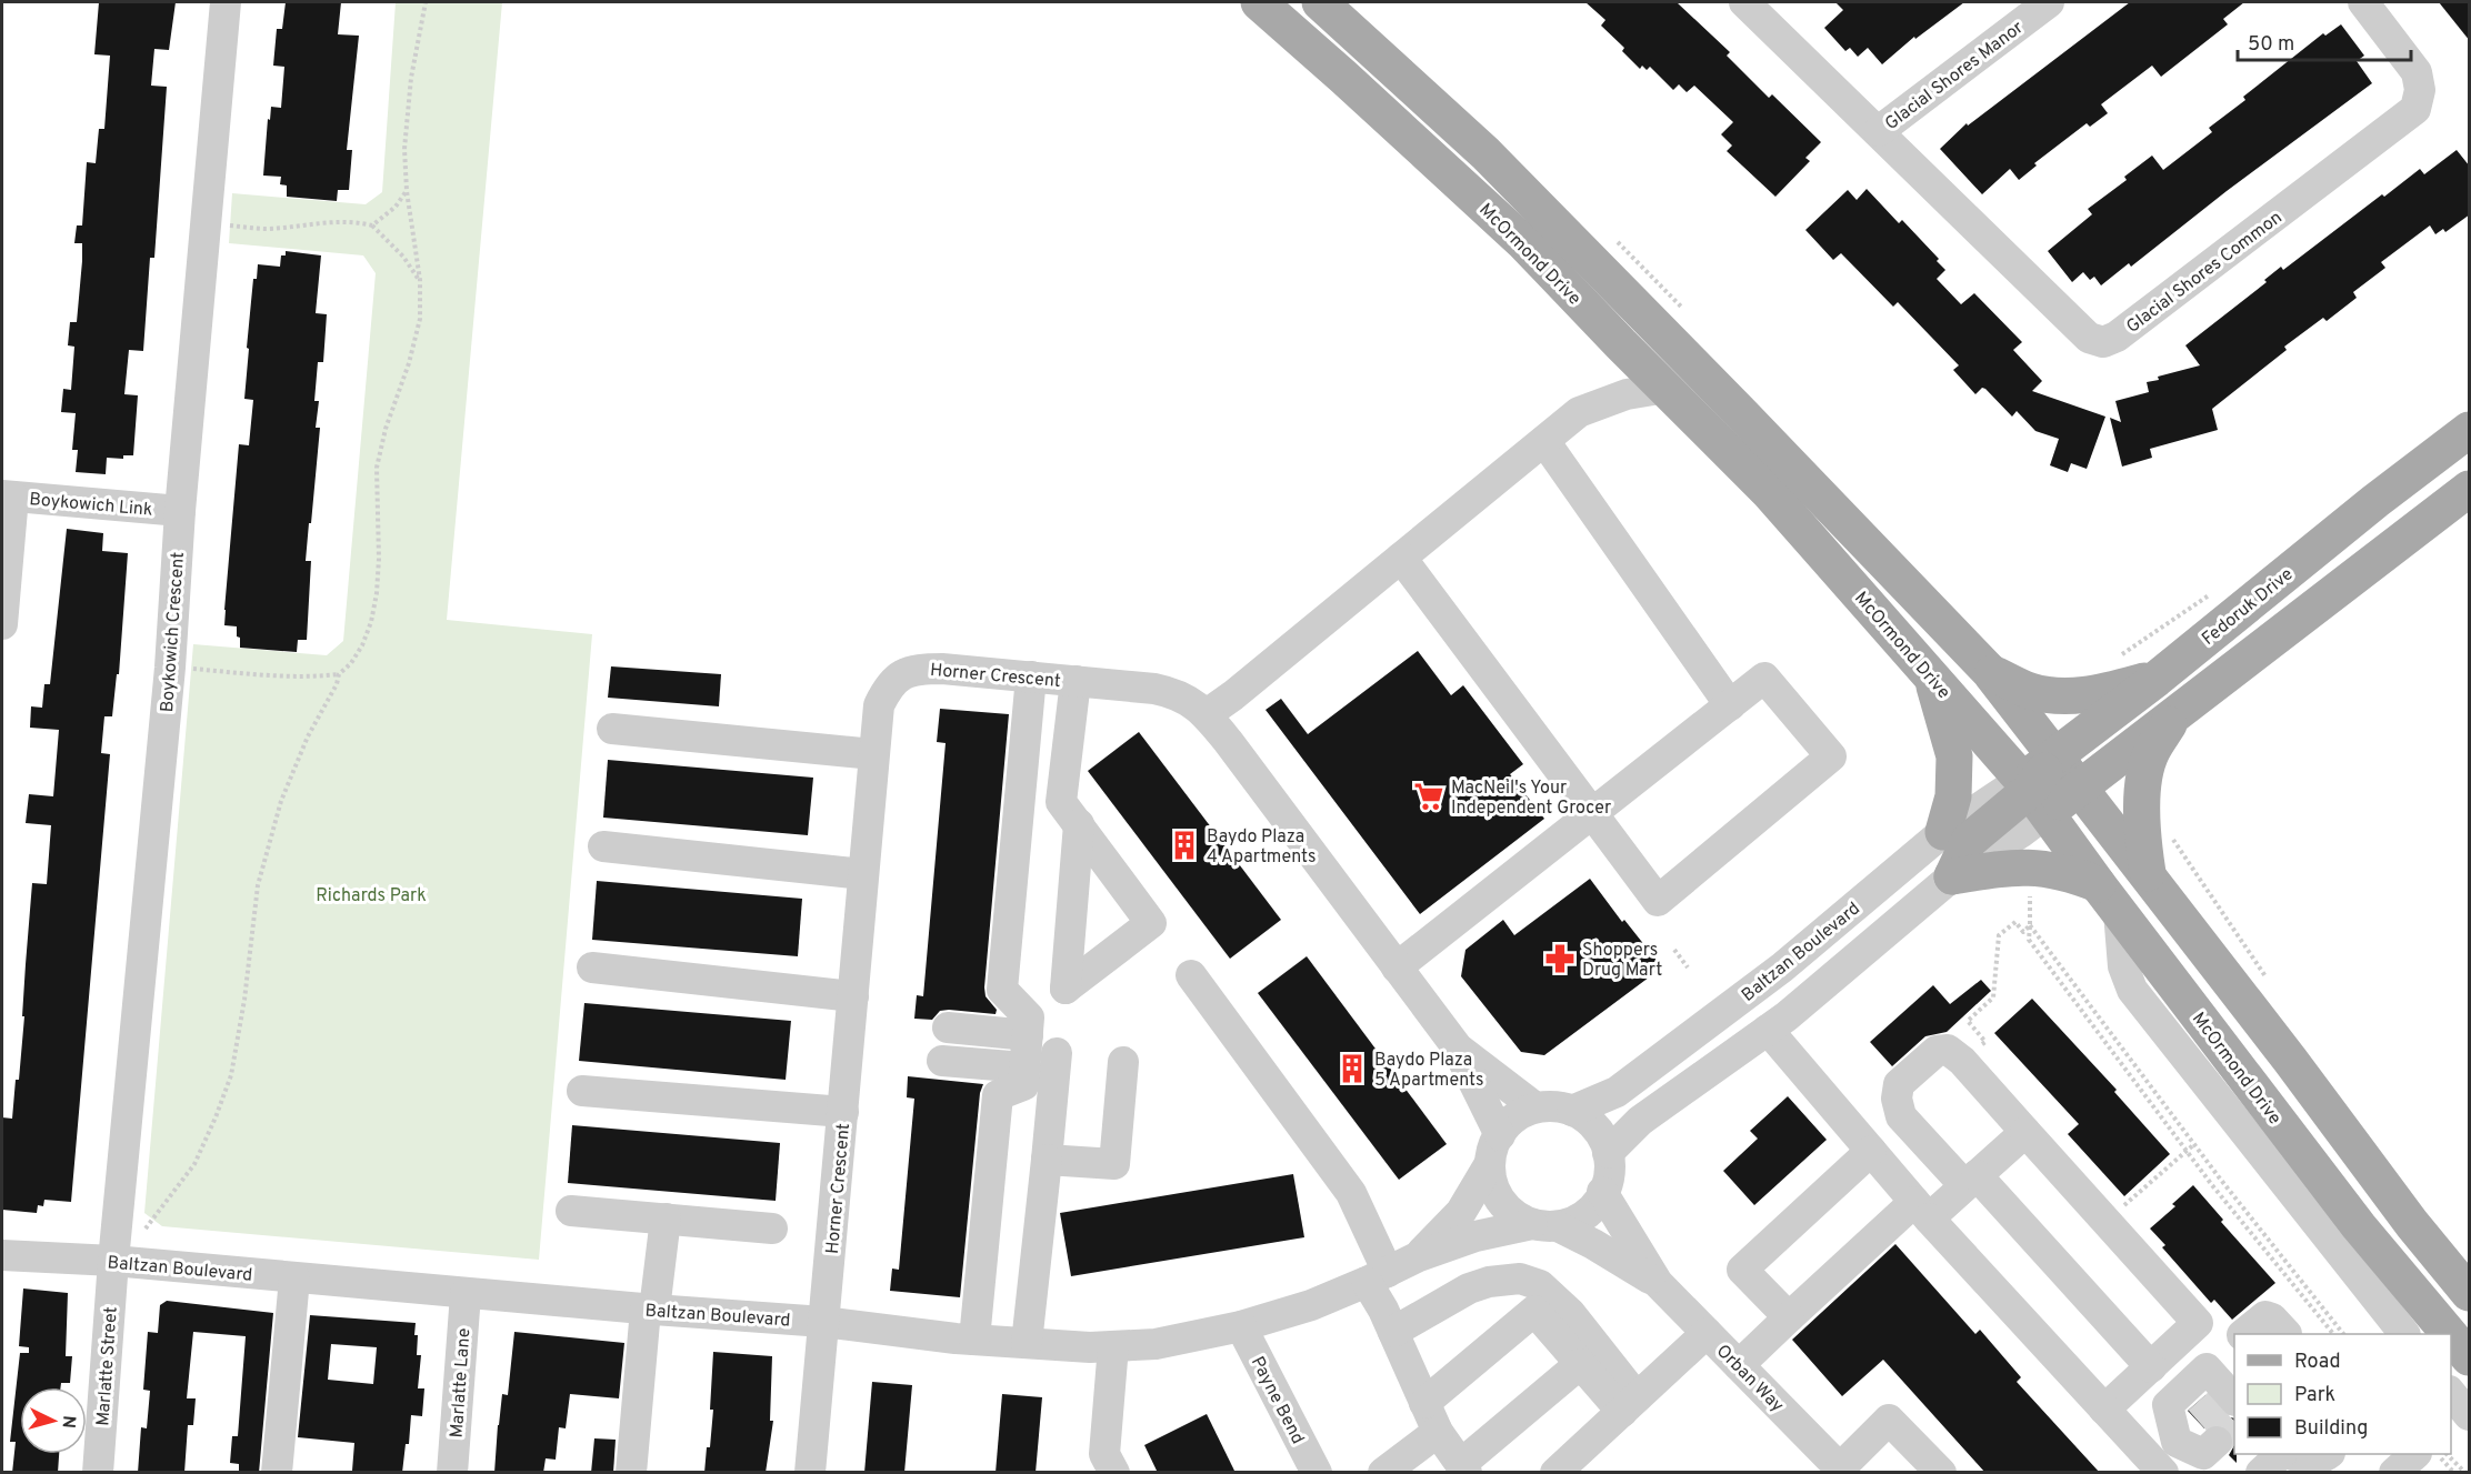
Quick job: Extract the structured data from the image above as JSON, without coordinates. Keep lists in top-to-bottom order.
{
  "streets": {
    "main road": ["McOrmond Drive", "Fedoruk Drive"],
    "street": [
      "Glacial Shores Manor",
      "Glacial Shores Common",
      "Boykowich Link",
      "Boykowich Crescent",
      "Horner Crescent",
      "Baltzan Boulevard",
      "Marlatte Street",
      "Orban Way",
      "Marlatte Lane",
      "Payne Bend"
    ]
  },
  "crossings": [
    ["Glacial Shores Manor", "Glacial Shores Common"],
    ["McOrmond Drive", "Fedoruk Drive"],
    ["McOrmond Drive", "Baltzan Boulevard"],
    ["Boykowich Link", "Boykowich Crescent"],
    ["Fedoruk Drive", "Baltzan Boulevard"],
    ["Boykowich Crescent", "Baltzan Boulevard"],
    ["Boykowich Crescent", "Marlatte Street"],
    ["Horner Crescent", "Baltzan Boulevard"],
    ["Horner Crescent", "Orban Way"],
    ["Baltzan Boulevard", "Marlatte Street"],
    ["Baltzan Boulevard", "Orban Way"],
    ["Baltzan Boulevard", "Marlatte Lane"],
    ["Baltzan Boulevard", "Payne Bend"]
  ],
  "parks": ["Richards Park"],
  "places": {
    "supermarket": ["MacNeil's Your Independent Grocer"],
    "building": ["Baydo Plaza 4 Apartments", "Baydo Plaza 5 Apartments"],
    "pharmacy": ["Shoppers Drug Mart"]
  },
  "legend": ["Road", "Park", "Building"],
  "scale_bar": "50 m",
  "north": "right"
}
